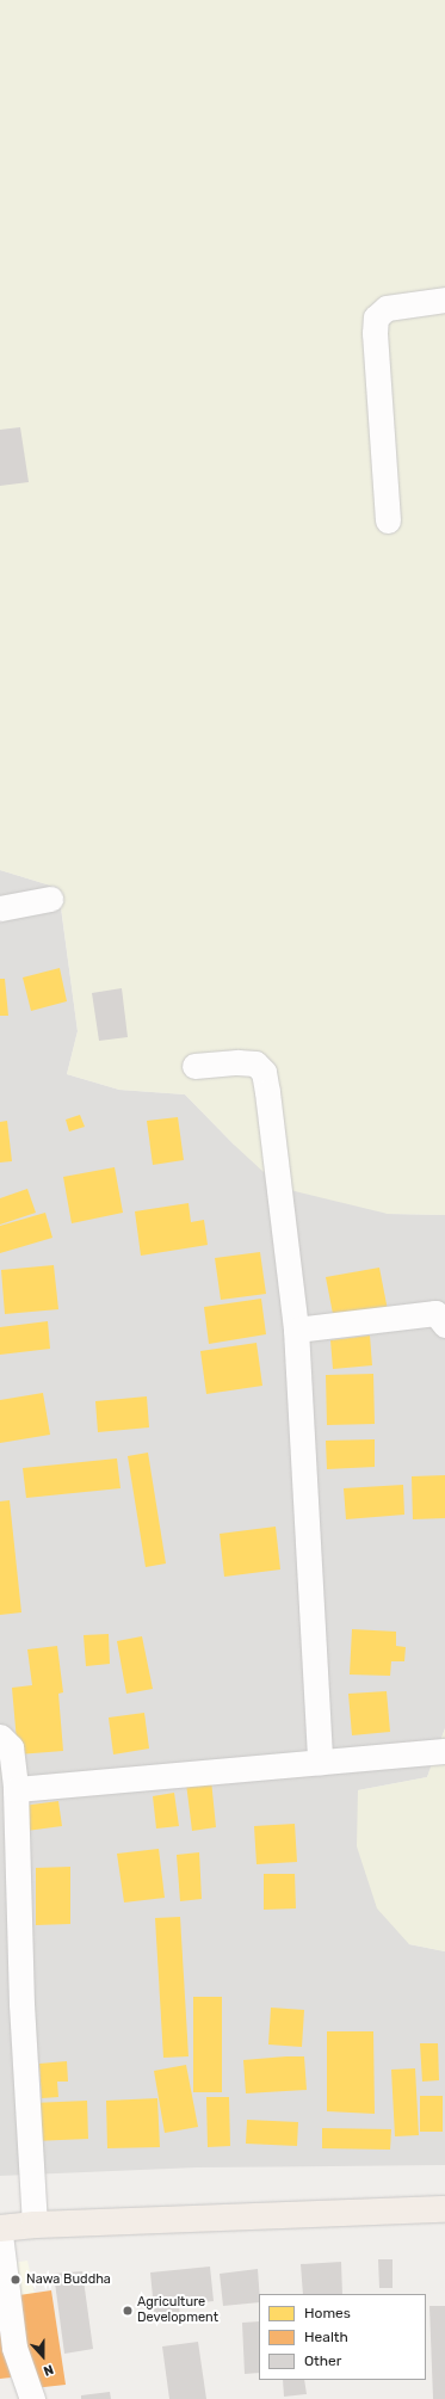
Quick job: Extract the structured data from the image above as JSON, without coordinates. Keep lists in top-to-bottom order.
{
  "places": ["Nawa Buddha", "Agriculture Development"],
  "legend": ["Homes", "Health", "Other"],
  "north": "bottom"
}
